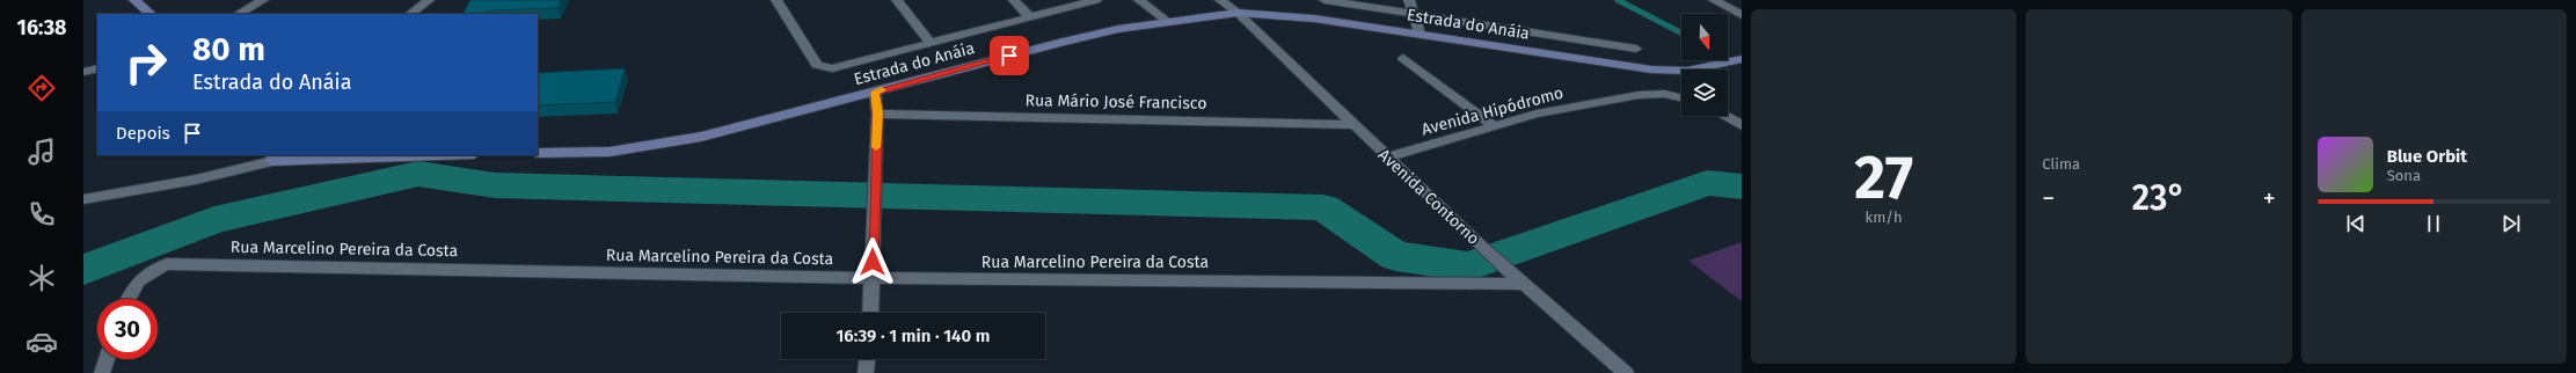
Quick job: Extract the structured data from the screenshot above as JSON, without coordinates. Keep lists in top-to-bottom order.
{
  "streets": {
    "street": [
      "Estrada do Anáia",
      "Rua Mário José Francisco",
      "Avenida Hipódromo",
      "Avenida Contorno",
      "Rua Marcelino Pereira da Costa"
    ]
  },
  "crossings": [
    ["Estrada do Anáia", "Avenida Contorno"],
    ["Rua Mário José Francisco", "Avenida Contorno"],
    ["Avenida Hipódromo", "Avenida Contorno"],
    ["Avenida Contorno", "Rua Marcelino Pereira da Costa"]
  ],
  "north": "bottom",
  "page": {
    "tabs": "16:38",
    "tile": [
      ["27", "km/h"],
      "Clima"
    ],
    "turn": ["80 m", "Estrada do Anáia"],
    "then": "Depois",
    "song": ["Blue Orbit", "Sona"],
    "heat": ["−", "23°", "+"],
    "limit": "30",
    "trip": "16:39 · 1 min · 140 m"
  }
}
